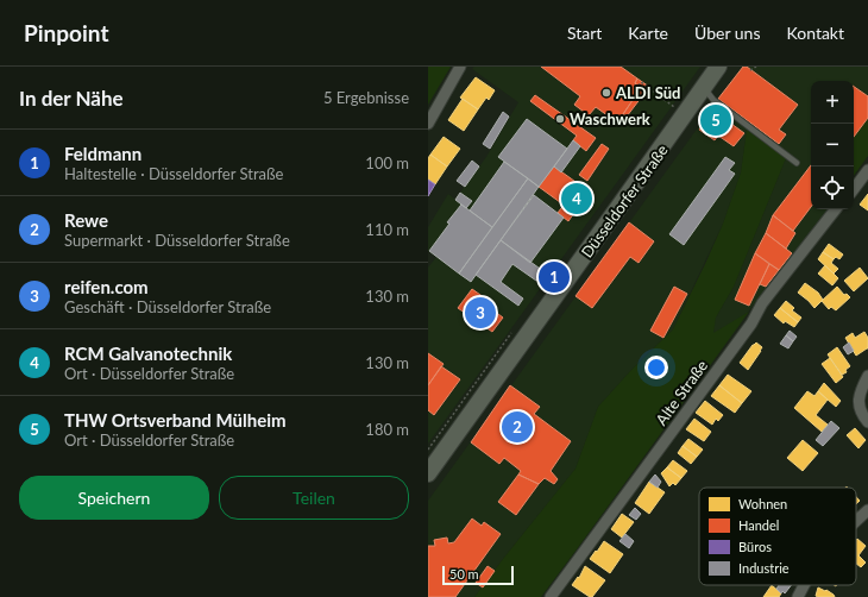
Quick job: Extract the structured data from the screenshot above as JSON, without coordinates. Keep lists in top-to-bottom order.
{
  "streets": {
    "main road": ["Düsseldorfer Straße"],
    "street": ["Alte Straße"]
  },
  "places": ["ALDI Süd", "Waschwerk"],
  "legend": [
    "Wohnen",
    "Handel",
    "Büros",
    "Industrie"
  ],
  "scale_bar": "50 m",
  "page": {
    "header": "Pinpoint",
    "nav": [
      "Start",
      "Karte",
      "Über uns",
      "Kontakt"
    ],
    "heading": ["In der Nähe", "5 Ergebnisse"],
    "map_buttons": ["+", "−"],
    "pins": [
      "5",
      "4",
      "1",
      "3",
      "2"
    ],
    "list": [
      {
        "mark": "1",
        "name": "Feldmann",
        "note": "Haltestelle · Düsseldorfer Straße",
        "value": "100 m"
      },
      {
        "mark": "2",
        "name": "Rewe",
        "note": "Supermarkt · Düsseldorfer Straße",
        "value": "110 m"
      },
      {
        "mark": "3",
        "name": "reifen.com",
        "note": "Geschäft · Düsseldorfer Straße",
        "value": "130 m"
      },
      {
        "mark": "4",
        "name": "RCM Galvanotechnik",
        "note": "Ort · Düsseldorfer Straße",
        "value": "130 m"
      },
      {
        "mark": "5",
        "name": "THW Ortsverband Mülheim",
        "note": "Ort · Düsseldorfer Straße",
        "value": "180 m"
      }
    ],
    "buttons": ["Speichern", "Teilen"],
    "scale": "50 m"
  }
}
